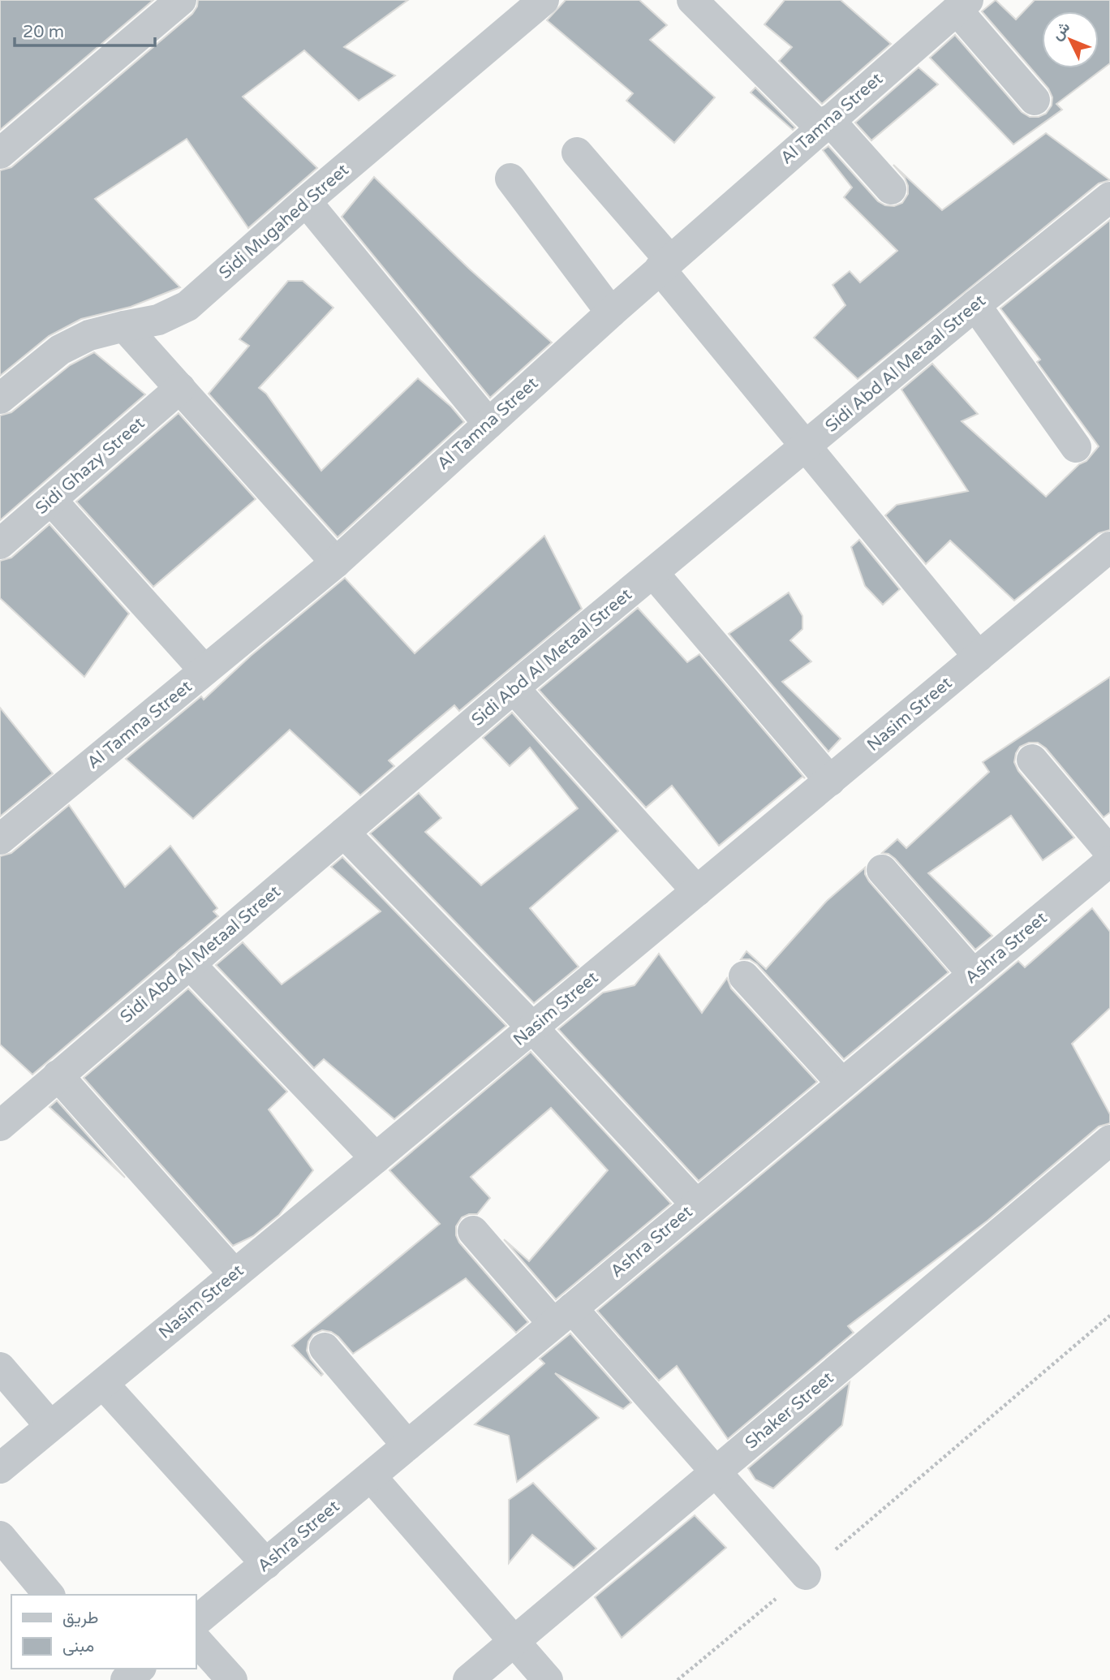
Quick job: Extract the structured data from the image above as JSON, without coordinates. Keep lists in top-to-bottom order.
{
  "streets": {
    "street": [
      "Al Tamna Street",
      "Sidi Mugahed Street",
      "Sidi Abd Al Metaal Street",
      "Sidi Ghazy Street",
      "Nasim Street",
      "Ashra Street",
      "Shaker Street"
    ]
  },
  "legend": ["طريق", "مبنى"],
  "scale_bar": "20 m",
  "north": "top left"
}
